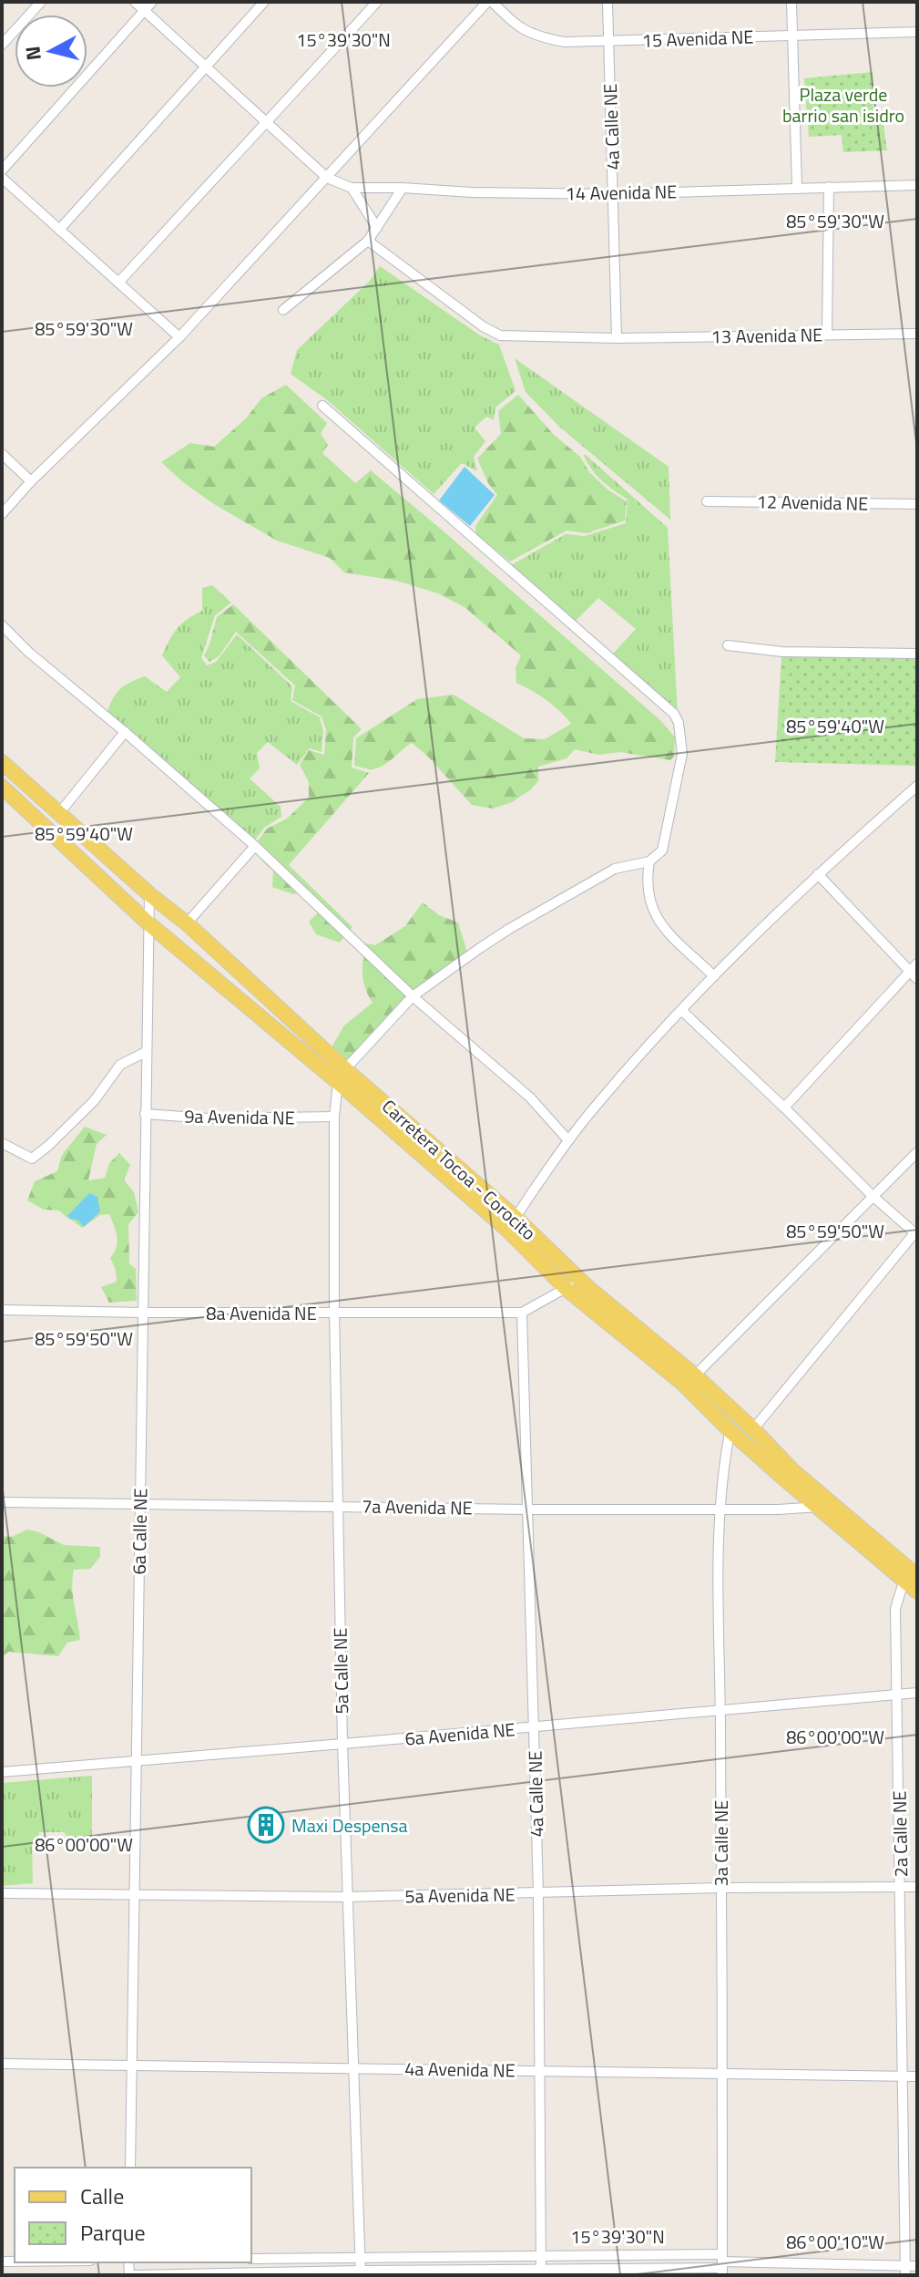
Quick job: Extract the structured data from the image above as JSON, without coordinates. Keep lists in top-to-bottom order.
{
  "streets": {
    "main road": ["Carretera Tocoa - Corocito"],
    "street": [
      "15 Avenida NE",
      "4a Calle NE",
      "14 Avenida NE",
      "13 Avenida NE",
      "12 Avenida NE",
      "9a Avenida NE",
      "8a Avenida NE",
      "7a Avenida NE",
      "6a Calle NE",
      "5a Calle NE",
      "6a Avenida NE",
      "2a Calle NE",
      "3a Calle NE",
      "5a Avenida NE",
      "4a Avenida NE"
    ]
  },
  "crossings": [
    ["15 Avenida NE", "4a Calle NE"],
    ["4a Calle NE", "14 Avenida NE"],
    ["4a Calle NE", "13 Avenida NE"],
    ["4a Calle NE", "8a Avenida NE"],
    ["4a Calle NE", "7a Avenida NE"],
    ["4a Calle NE", "6a Avenida NE"],
    ["4a Calle NE", "5a Avenida NE"],
    ["4a Calle NE", "4a Avenida NE"],
    ["9a Avenida NE", "6a Calle NE"],
    ["9a Avenida NE", "5a Calle NE"],
    ["Carretera Tocoa - Corocito", "7a Avenida NE"],
    ["Carretera Tocoa - Corocito", "6a Calle NE"],
    ["Carretera Tocoa - Corocito", "5a Calle NE"],
    ["Carretera Tocoa - Corocito", "2a Calle NE"],
    ["Carretera Tocoa - Corocito", "3a Calle NE"],
    ["8a Avenida NE", "6a Calle NE"],
    ["8a Avenida NE", "5a Calle NE"],
    ["7a Avenida NE", "6a Calle NE"],
    ["7a Avenida NE", "5a Calle NE"],
    ["7a Avenida NE", "3a Calle NE"],
    ["6a Calle NE", "6a Avenida NE"],
    ["6a Calle NE", "5a Avenida NE"],
    ["6a Calle NE", "4a Avenida NE"],
    ["5a Calle NE", "6a Avenida NE"],
    ["5a Calle NE", "5a Avenida NE"],
    ["5a Calle NE", "4a Avenida NE"],
    ["6a Avenida NE", "2a Calle NE"],
    ["6a Avenida NE", "3a Calle NE"],
    ["2a Calle NE", "5a Avenida NE"],
    ["2a Calle NE", "4a Avenida NE"],
    ["3a Calle NE", "5a Avenida NE"],
    ["3a Calle NE", "4a Avenida NE"]
  ],
  "parks": ["Plaza verde barrio san isidro"],
  "places": {
    "building": ["Maxi Despensa"]
  },
  "legend": ["Calle", "Parque"],
  "north": "left",
  "coordinates": [
    "15°39'30\"N",
    "85°59'30\"W",
    "85°59'40\"W",
    "85°59'50\"W",
    "86°00'00\"W",
    "86°00'10\"W"
  ]
}
